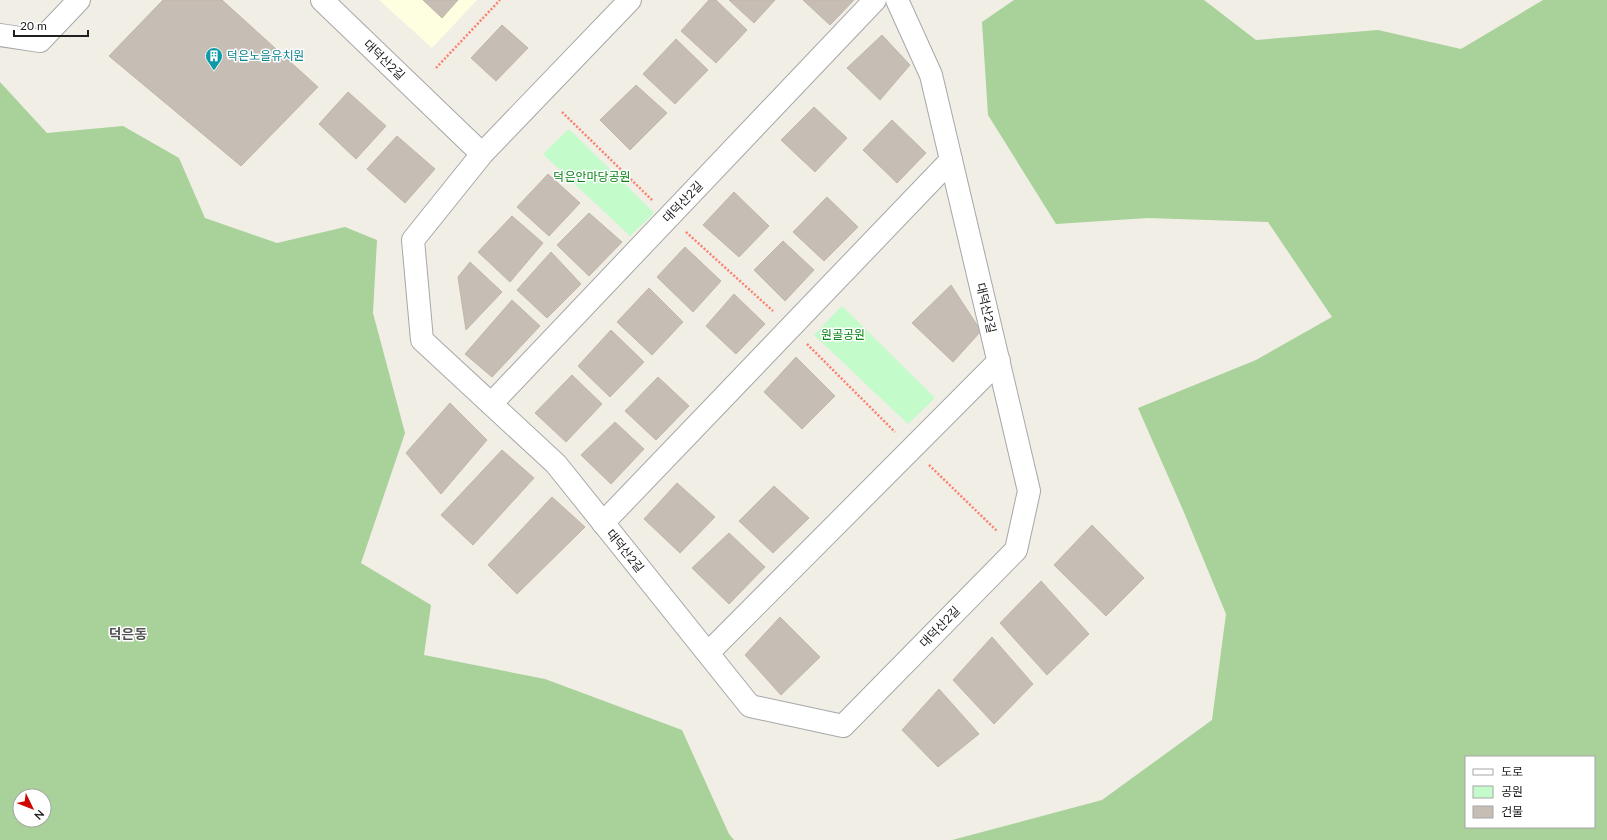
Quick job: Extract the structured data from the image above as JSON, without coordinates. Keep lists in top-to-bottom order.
{
  "streets": {
    "street": ["대덕산2길"]
  },
  "districts": ["덕은동"],
  "parks": ["덕은안마당공원", "원골공원"],
  "places": {
    "building": ["덕은노을유치원"]
  },
  "legend": ["도로", "공원", "건물"],
  "scale_bar": "20 m",
  "north": "bottom right"
}
